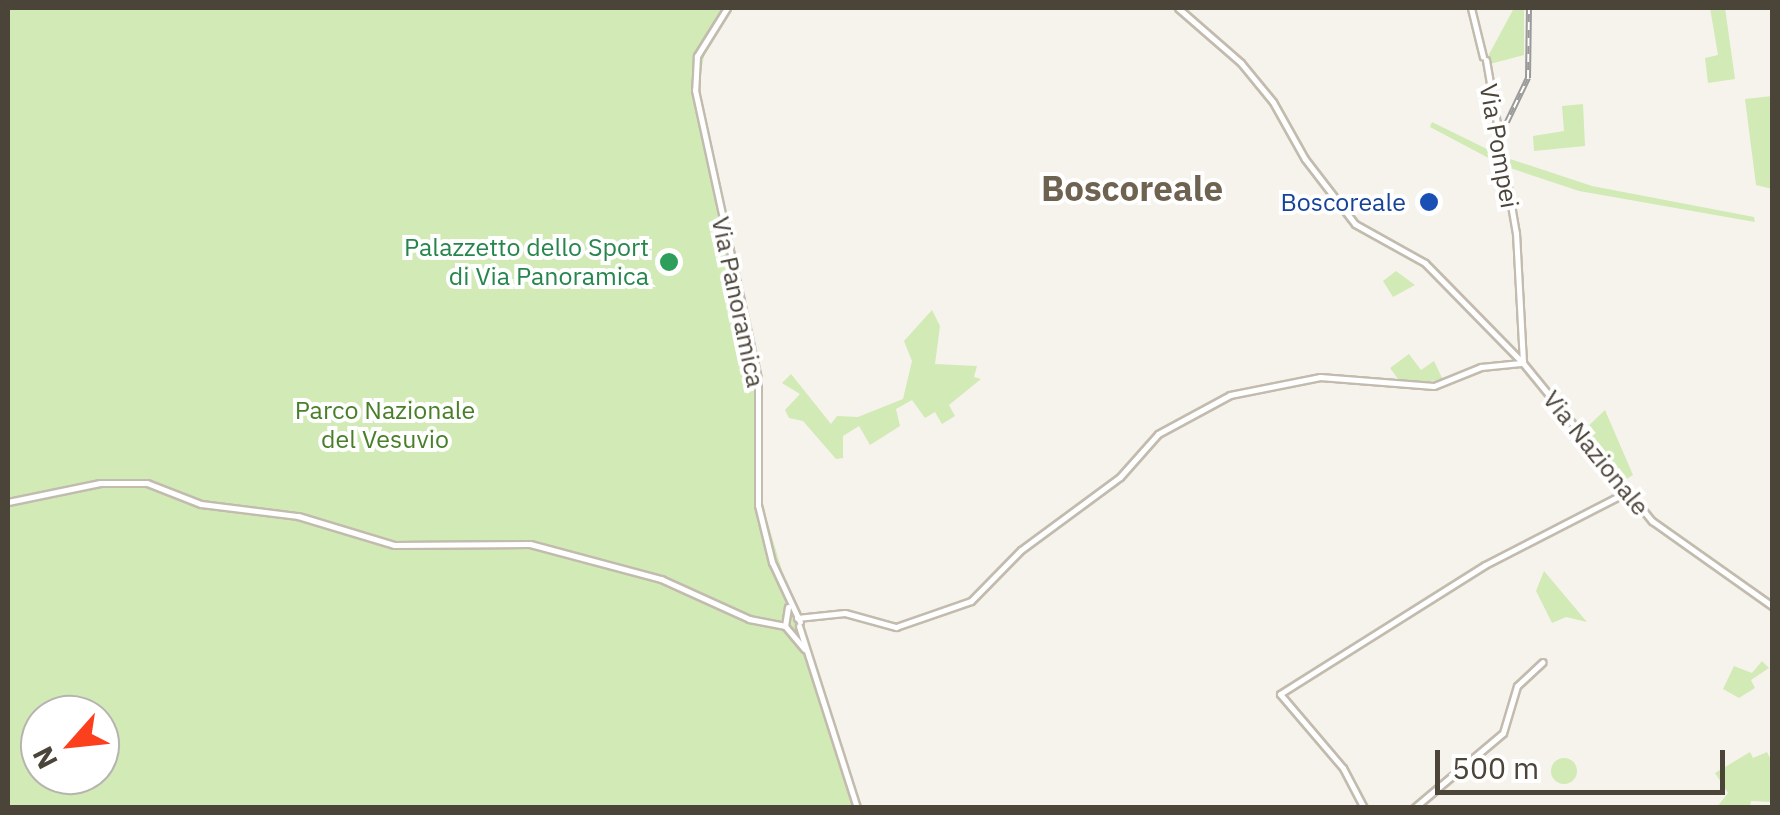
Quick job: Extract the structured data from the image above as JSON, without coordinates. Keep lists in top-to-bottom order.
{
  "streets": {
    "street": ["Via Pompei", "Via Panoramica", "Via Nazionale"]
  },
  "crossings": [
    ["Via Pompei", "Via Nazionale"]
  ],
  "districts": ["Boscoreale"],
  "parks": ["Parco Nazionale del Vesuvio"],
  "places": ["Boscoreale", "Palazzetto dello Sport di Via Panoramica"],
  "scale_bar": "500 m",
  "north": "bottom left"
}
